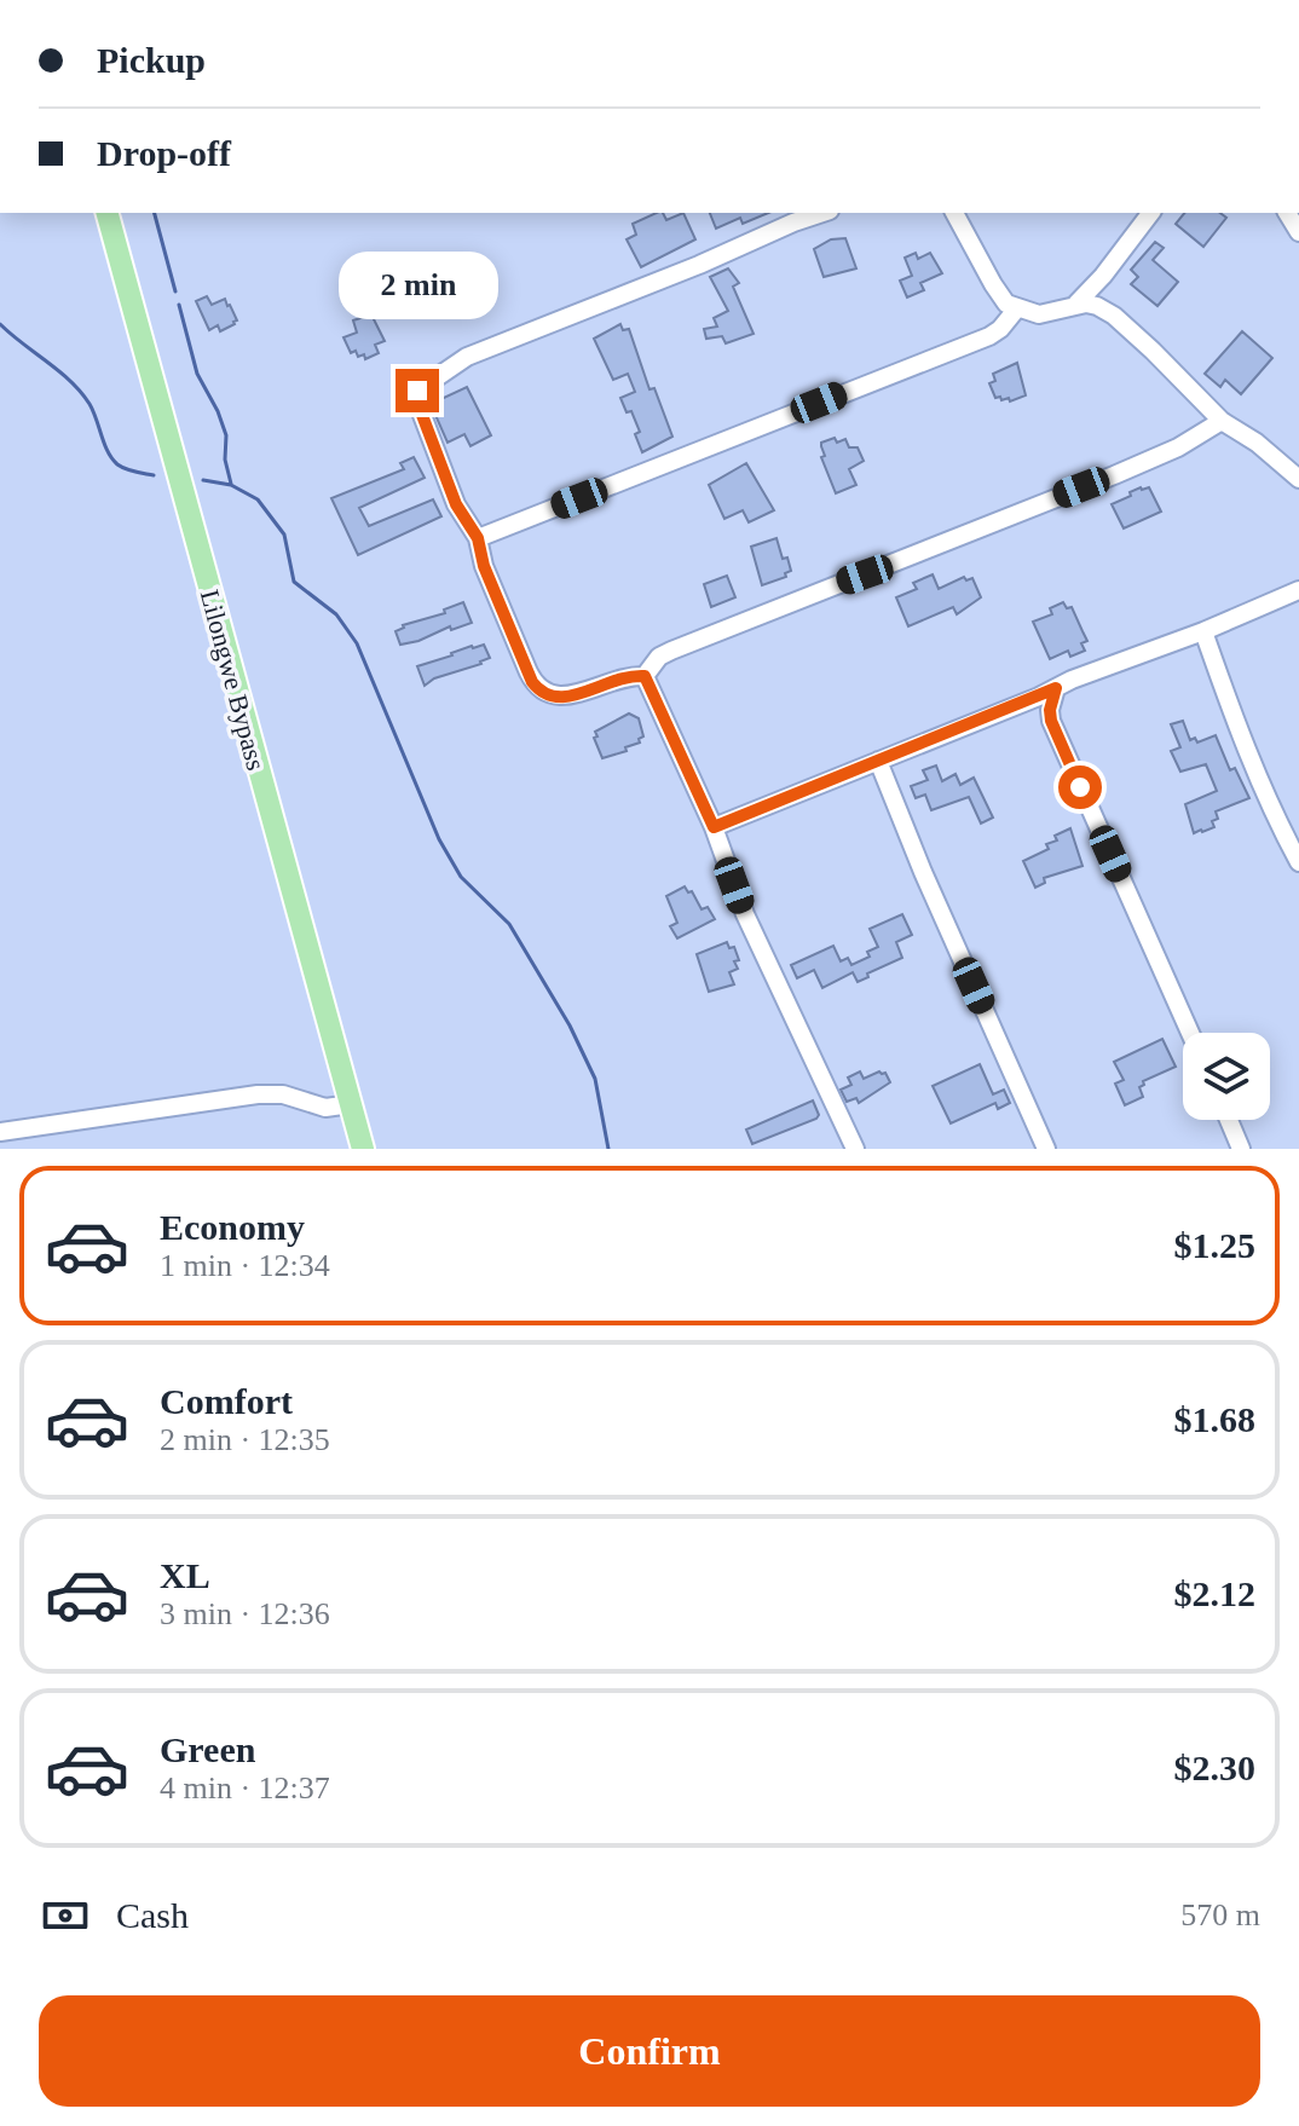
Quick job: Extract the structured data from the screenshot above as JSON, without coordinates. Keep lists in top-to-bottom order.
{
  "streets": {
    "main road": ["Lilongwe Bypass"]
  },
  "page": {
    "banner": ["Pickup", "Drop-off"],
    "bubble": "2 min",
    "list": [
      {
        "name": "Economy",
        "note": "1 min · 12:34",
        "value": "$1.25"
      },
      {
        "name": "Comfort",
        "note": "2 min · 12:35",
        "value": "$1.68"
      },
      {
        "name": "XL",
        "note": "3 min · 12:36",
        "value": "$2.12"
      },
      {
        "name": "Green",
        "note": "4 min · 12:37",
        "value": "$2.30"
      }
    ],
    "pay": ["Cash", "570 m"],
    "buttons": "Confirm"
  }
}
